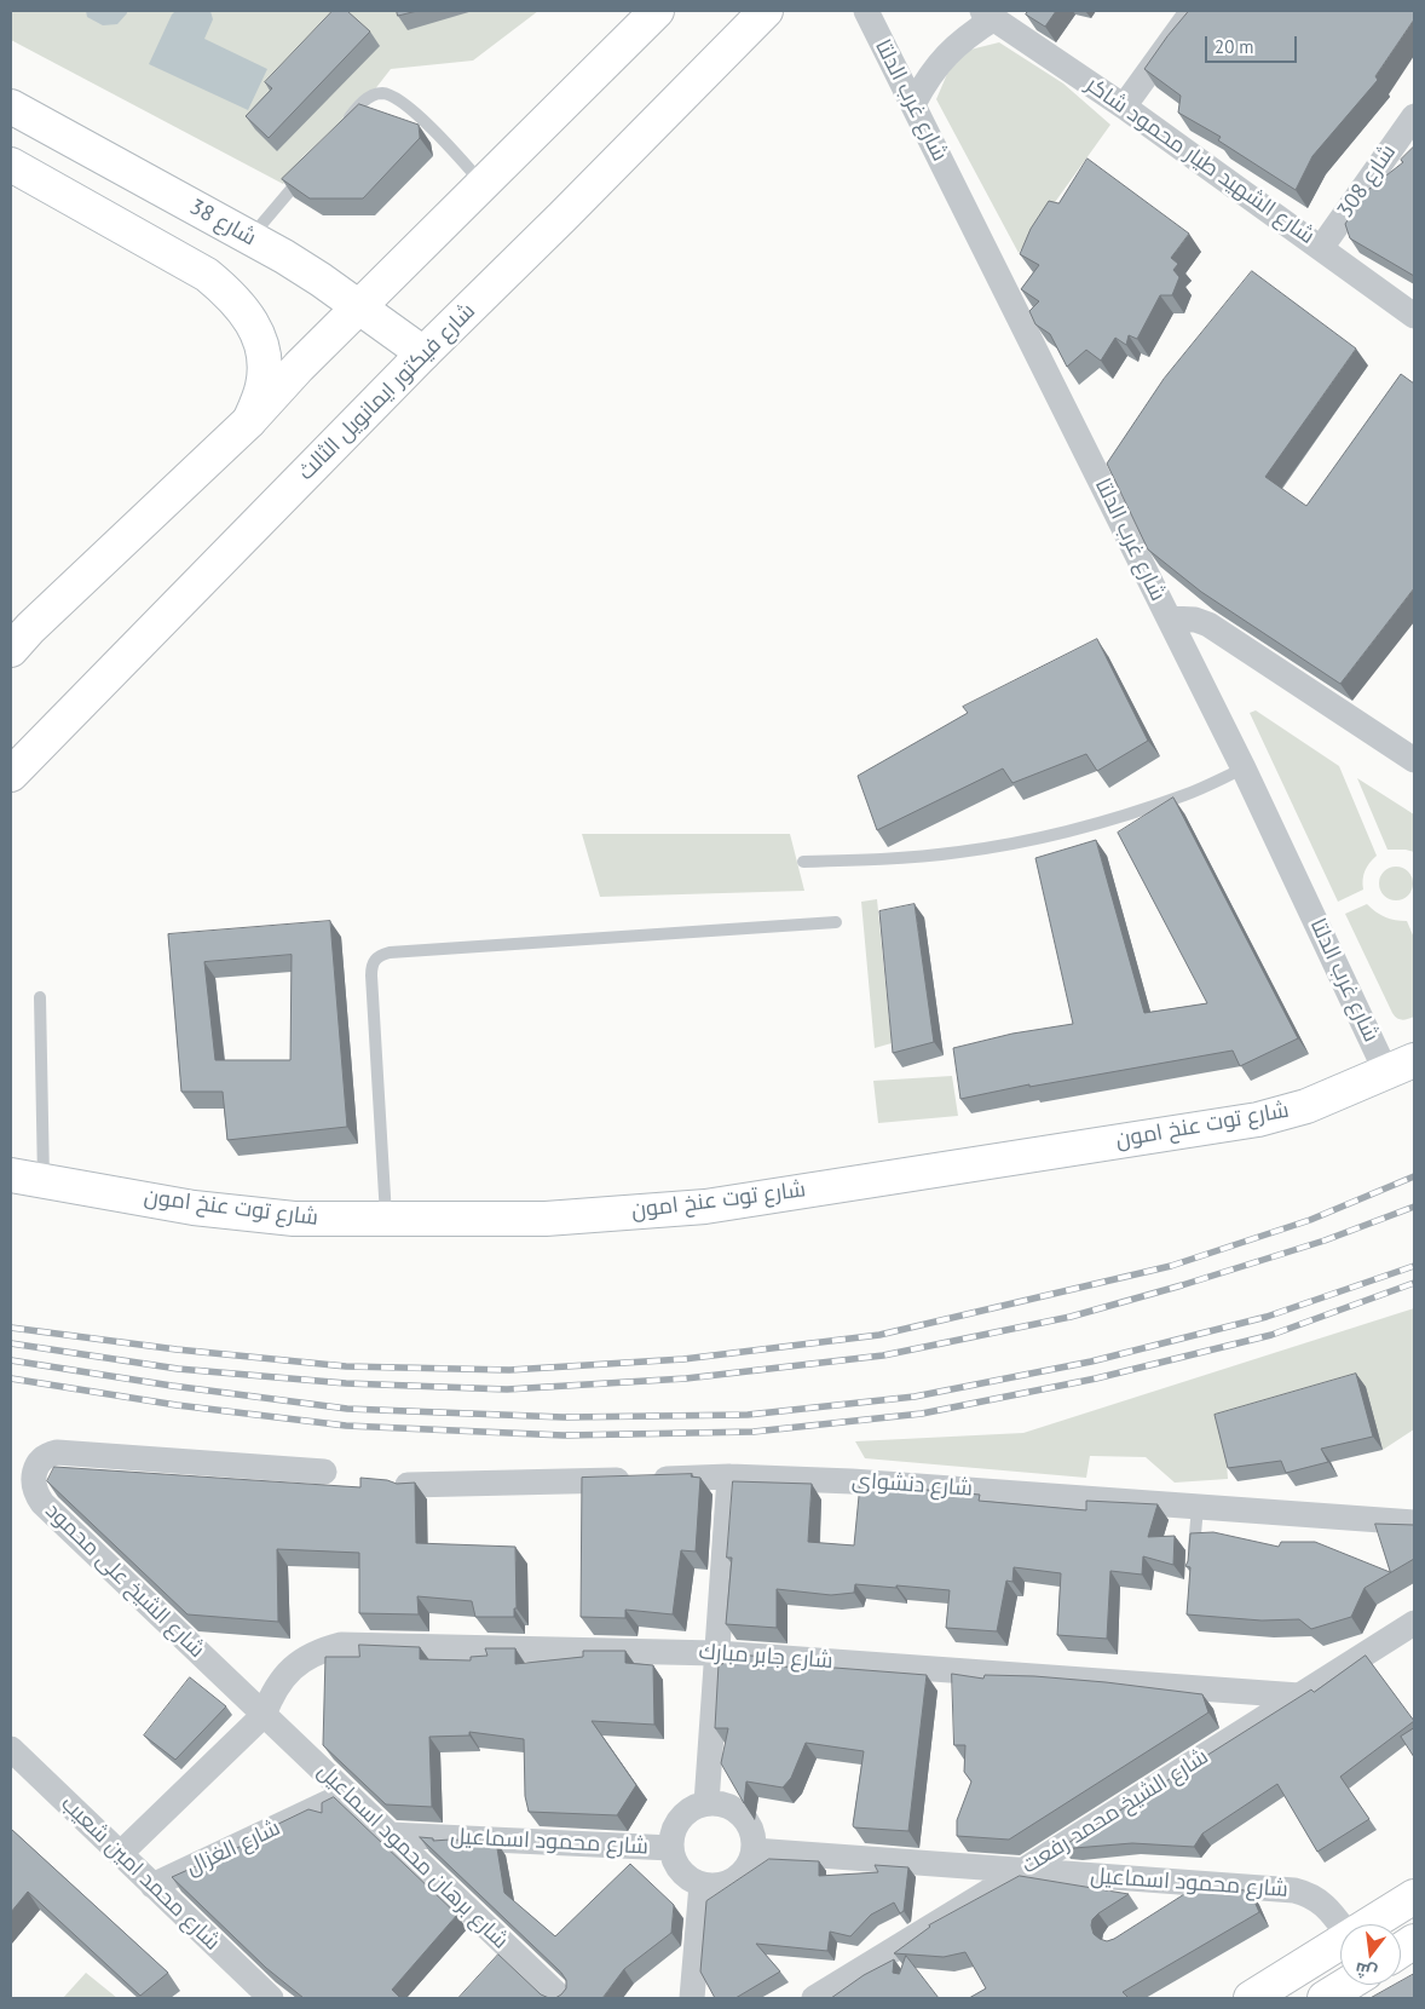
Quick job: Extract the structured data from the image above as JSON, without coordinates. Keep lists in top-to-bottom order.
{
  "streets": {
    "main road": ["شارع 38", "شارع فيكتور ايمانويل الثالث", "شارع توت عنخ امون"],
    "street": [
      "شارع غرب الدلتا",
      "شارع الشهيد طيار محمود شاكر",
      "شارع 308",
      "شارع دنشواى",
      "شارع الشيخ على محمود",
      "شارع جابر مبارك",
      "شارع الشيخ محمد رفعت",
      "شارع محمود اسماعيل",
      "شارع الغزال",
      "شارع برهان محمود اسماعيل",
      "شارع محمد امين شعيب"
    ]
  },
  "crossings": [
    ["شارع غرب الدلتا", "شارع توت عنخ امون"],
    ["شارع الشهيد طيار محمود شاكر", "شارع 308"],
    ["شارع 38", "شارع فيكتور ايمانويل الثالث"],
    ["شارع الشيخ على محمود", "شارع جابر مبارك"],
    ["شارع الشيخ على محمود", "شارع برهان محمود اسماعيل"],
    ["شارع جابر مبارك", "شارع الشيخ محمد رفعت"],
    ["شارع جابر مبارك", "شارع برهان محمود اسماعيل"],
    ["شارع الشيخ محمد رفعت", "شارع محمود اسماعيل"],
    ["شارع محمود اسماعيل", "شارع برهان محمود اسماعيل"],
    ["شارع الغزال", "شارع برهان محمود اسماعيل"],
    ["شارع الغزال", "شارع محمد امين شعيب"]
  ],
  "scale_bar": "20 m",
  "north": "bottom"
}
